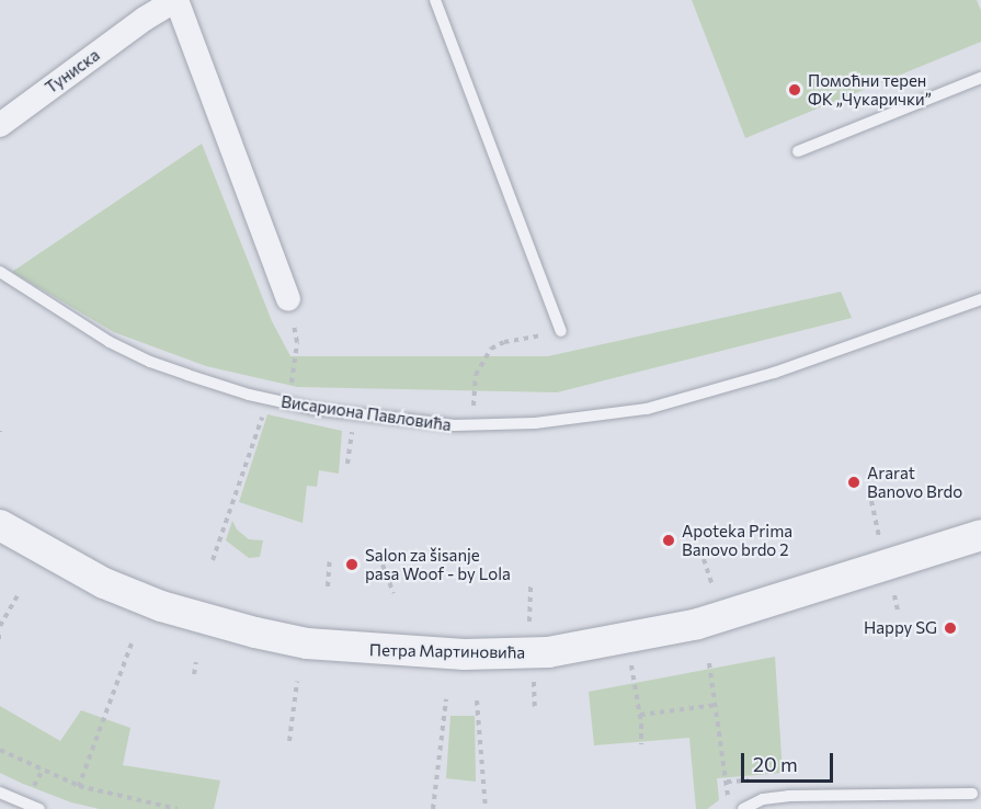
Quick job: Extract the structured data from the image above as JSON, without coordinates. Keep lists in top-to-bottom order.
{
  "streets": {
    "street": ["Туниска", "Петра Мартиновића"],
    "lane": ["Висариона Павловића"]
  },
  "places": [
    "Помоћни терен ФК „Чукарички”",
    "Ararat Banovo Brdo",
    "Apoteka Prima Banovo brdo 2",
    "Salon za šisanje pasa Woof - by Lola",
    "Happy SG"
  ],
  "scale_bar": "20 m"
}
